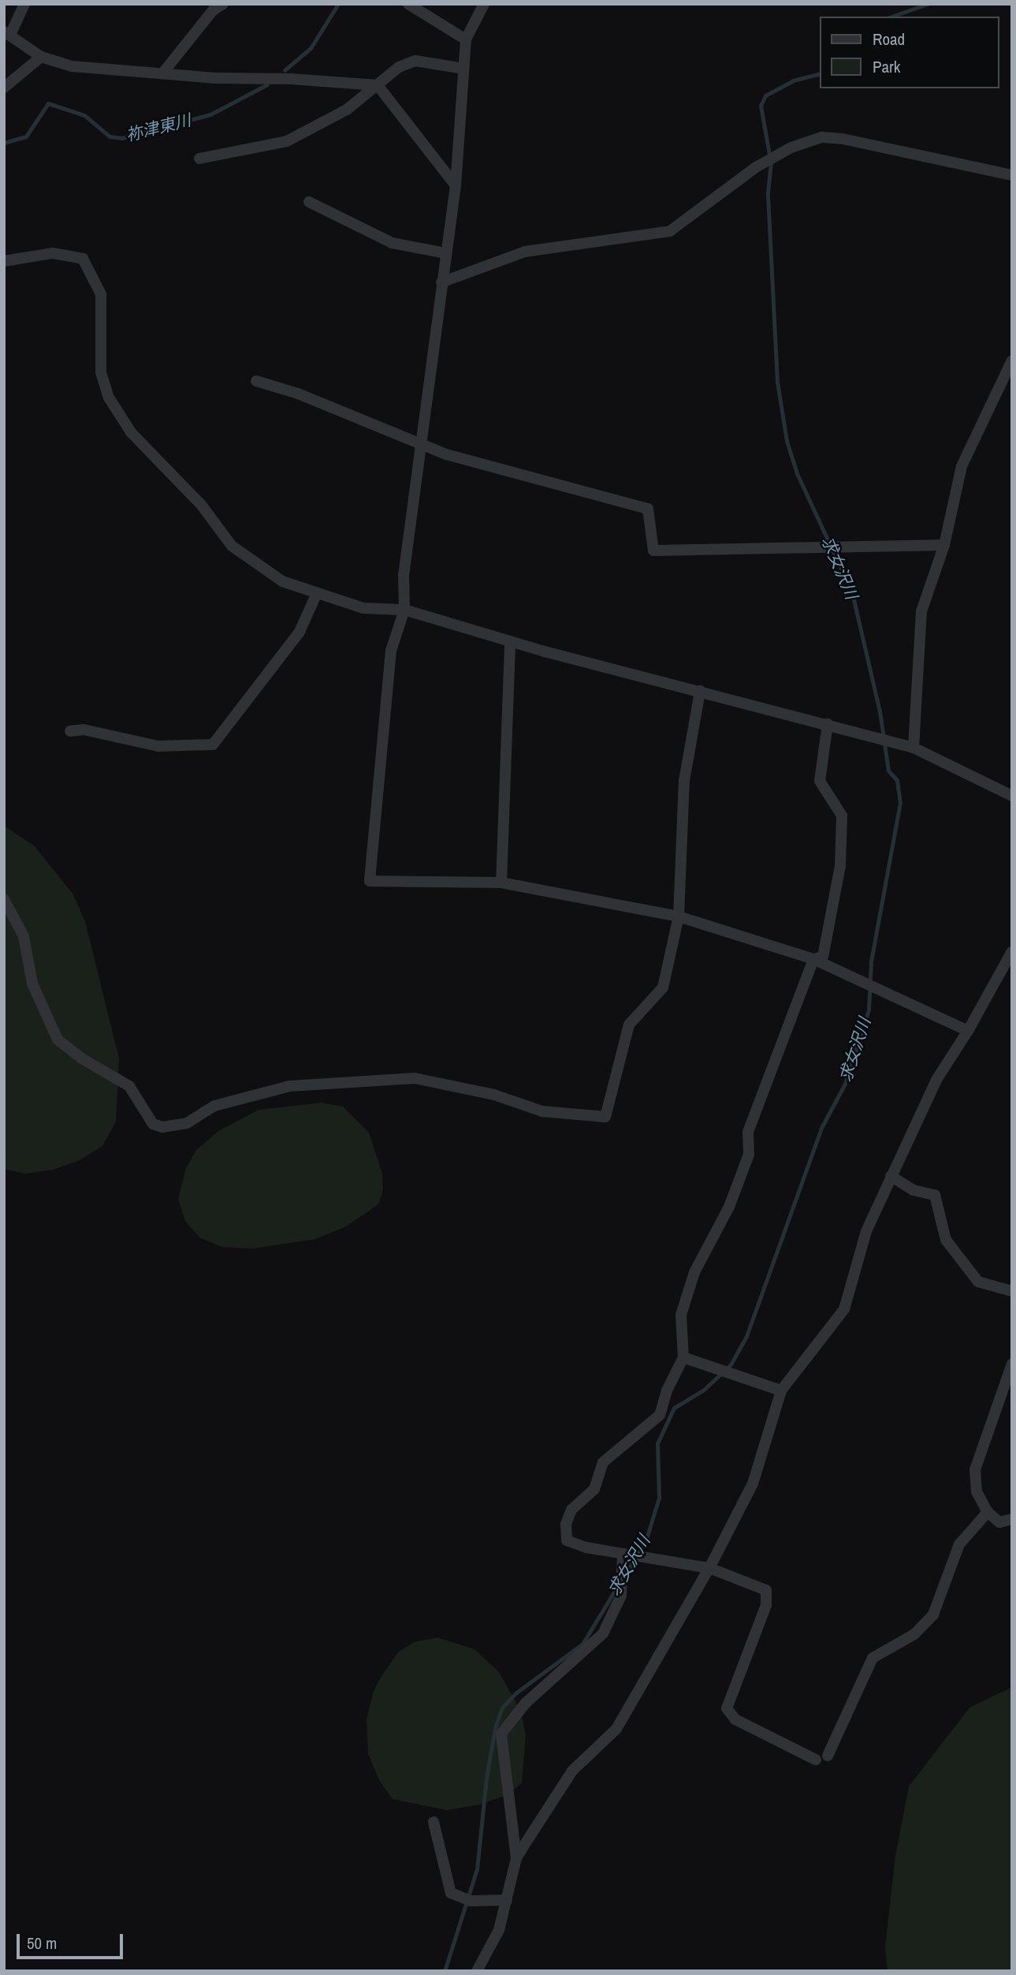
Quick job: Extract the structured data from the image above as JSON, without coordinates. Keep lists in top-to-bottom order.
{
  "water": ["祢津東川", "求女沢川"],
  "legend": ["Road", "Park"],
  "scale_bar": "50 m"
}
